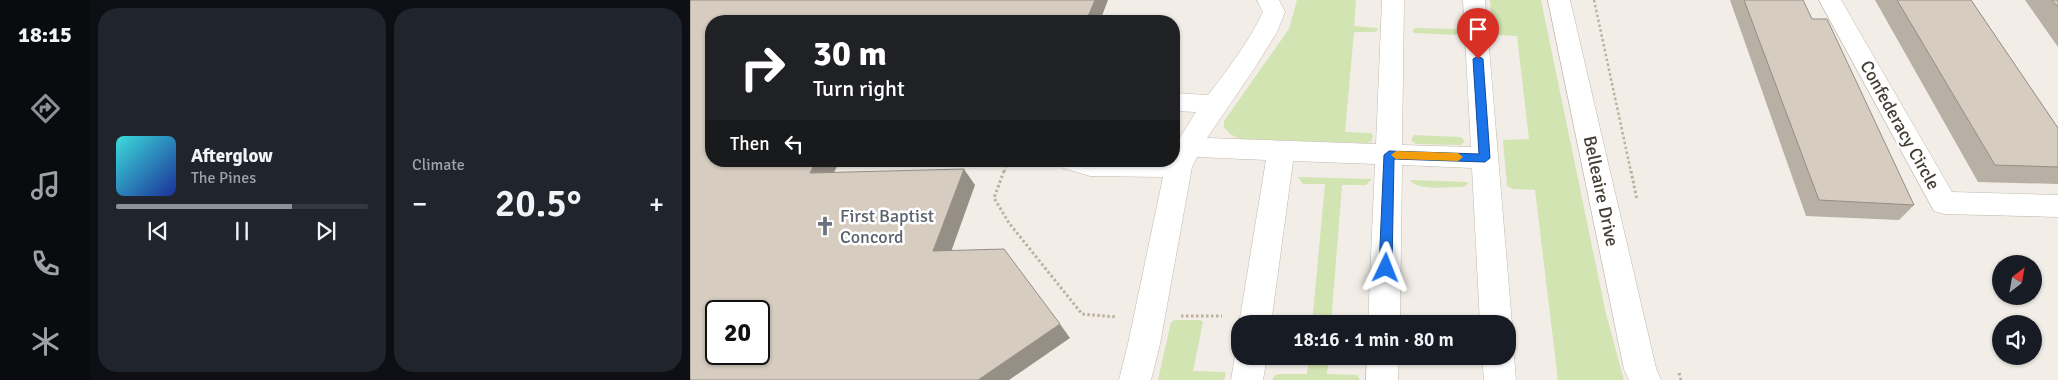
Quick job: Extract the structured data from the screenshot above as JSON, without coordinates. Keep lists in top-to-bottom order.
{
  "streets": {
    "street": ["Confederacy Circle", "Belleaire Drive"]
  },
  "places": {
    "church": ["First Baptist Concord"]
  },
  "north": "top right",
  "page": {
    "tabs": "18:15",
    "tile": "Climate",
    "turn": ["30 m", "Turn right"],
    "then": "Then",
    "song": ["Afterglow", "The Pines"],
    "heat": ["−", "20.5°", "+"],
    "limit": "20",
    "trip": "18:16 · 1 min · 80 m"
  }
}
